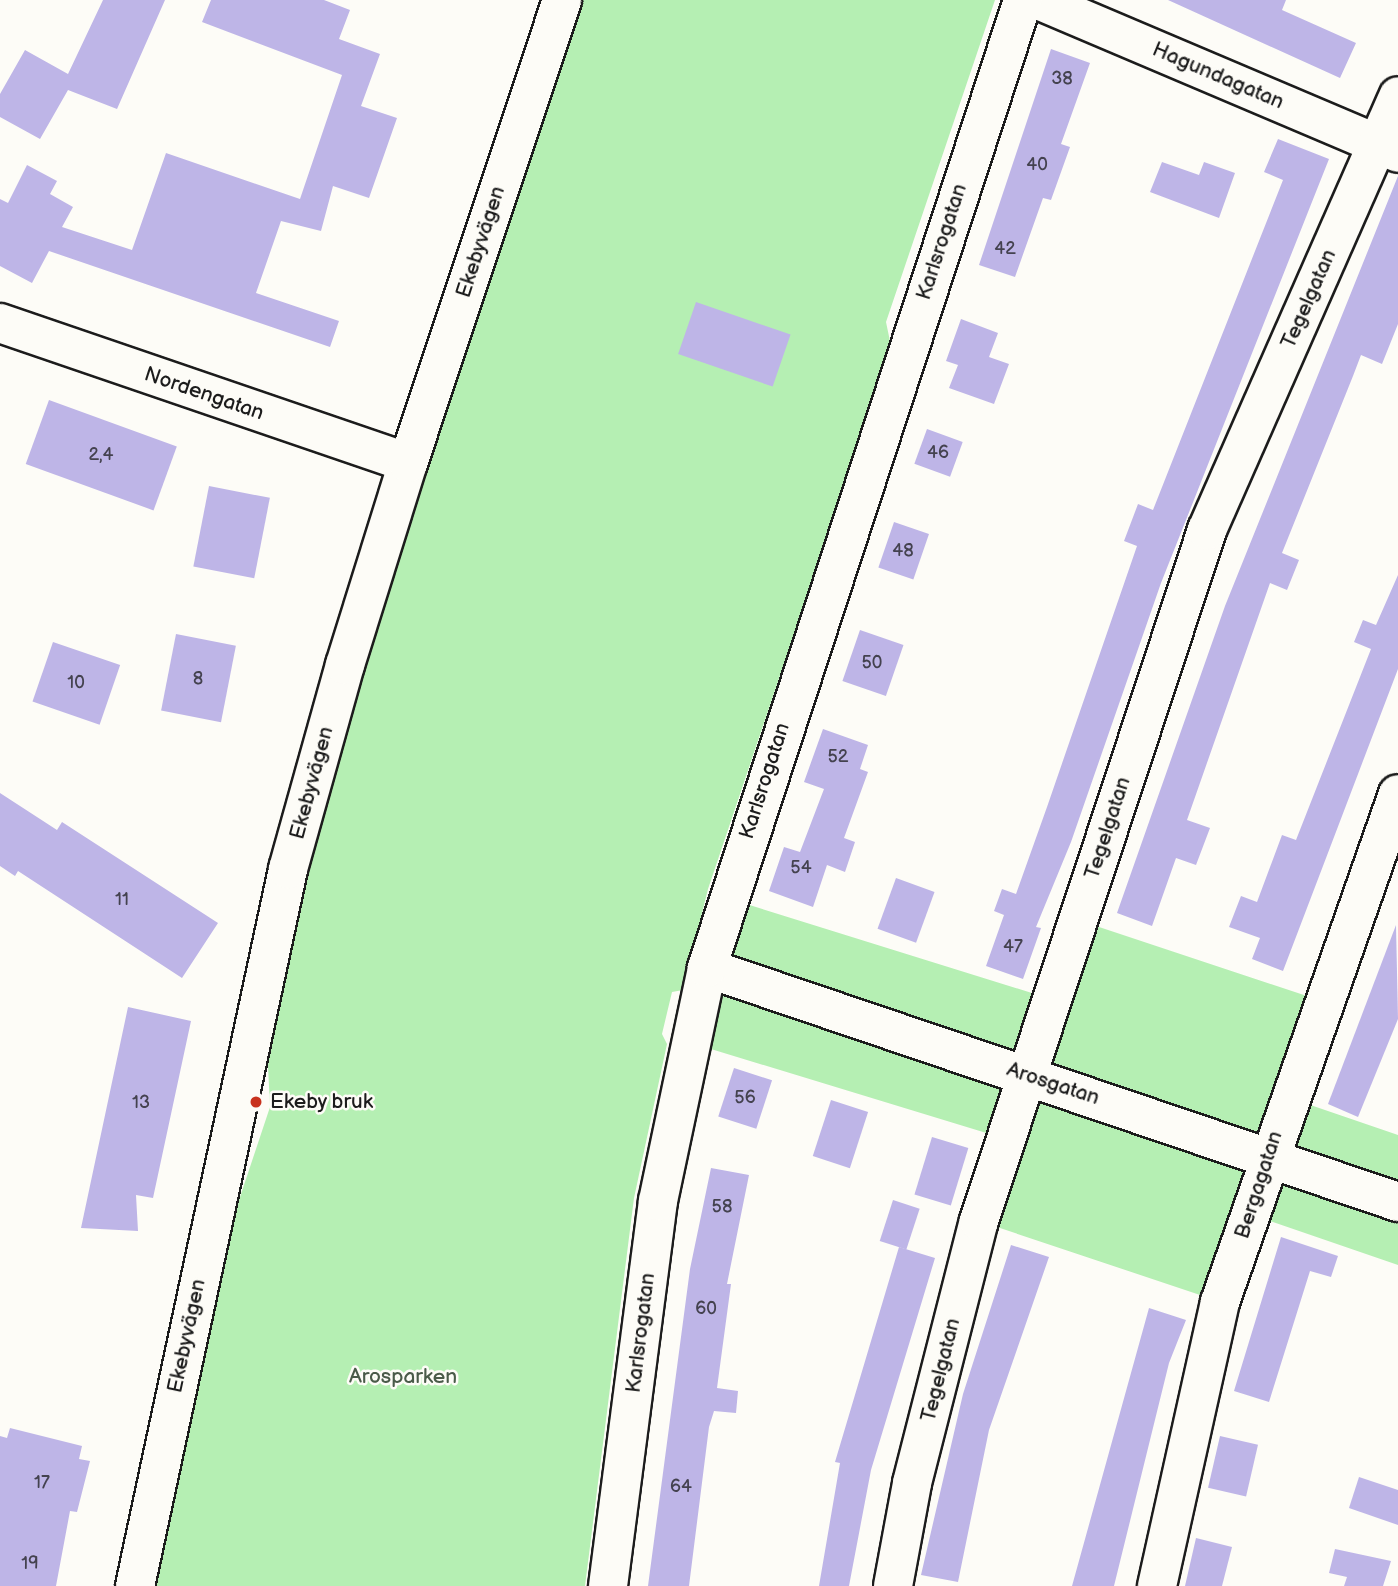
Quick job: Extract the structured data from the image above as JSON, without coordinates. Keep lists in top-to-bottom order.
{
  "streets": {
    "street": [
      "Hagundagatan",
      "Ekebyvägen",
      "Karlsrogatan",
      "Tegelgatan",
      "Nordengatan",
      "Arosgatan",
      "Bergagatan"
    ]
  },
  "crossings": [
    ["Hagundagatan", "Tegelgatan"],
    ["Ekebyvägen", "Nordengatan"],
    ["Karlsrogatan", "Arosgatan"],
    ["Tegelgatan", "Arosgatan"],
    ["Arosgatan", "Bergagatan"]
  ],
  "parks": ["Arosparken"],
  "places": ["Ekeby bruk"],
  "house_numbers": [
    "38",
    "40",
    "42",
    "46",
    "2,4",
    "48",
    "50",
    "8",
    "10",
    "52",
    "54",
    "11",
    "47",
    "56",
    "13",
    "58",
    "60",
    "17",
    "64",
    "19"
  ]
}
